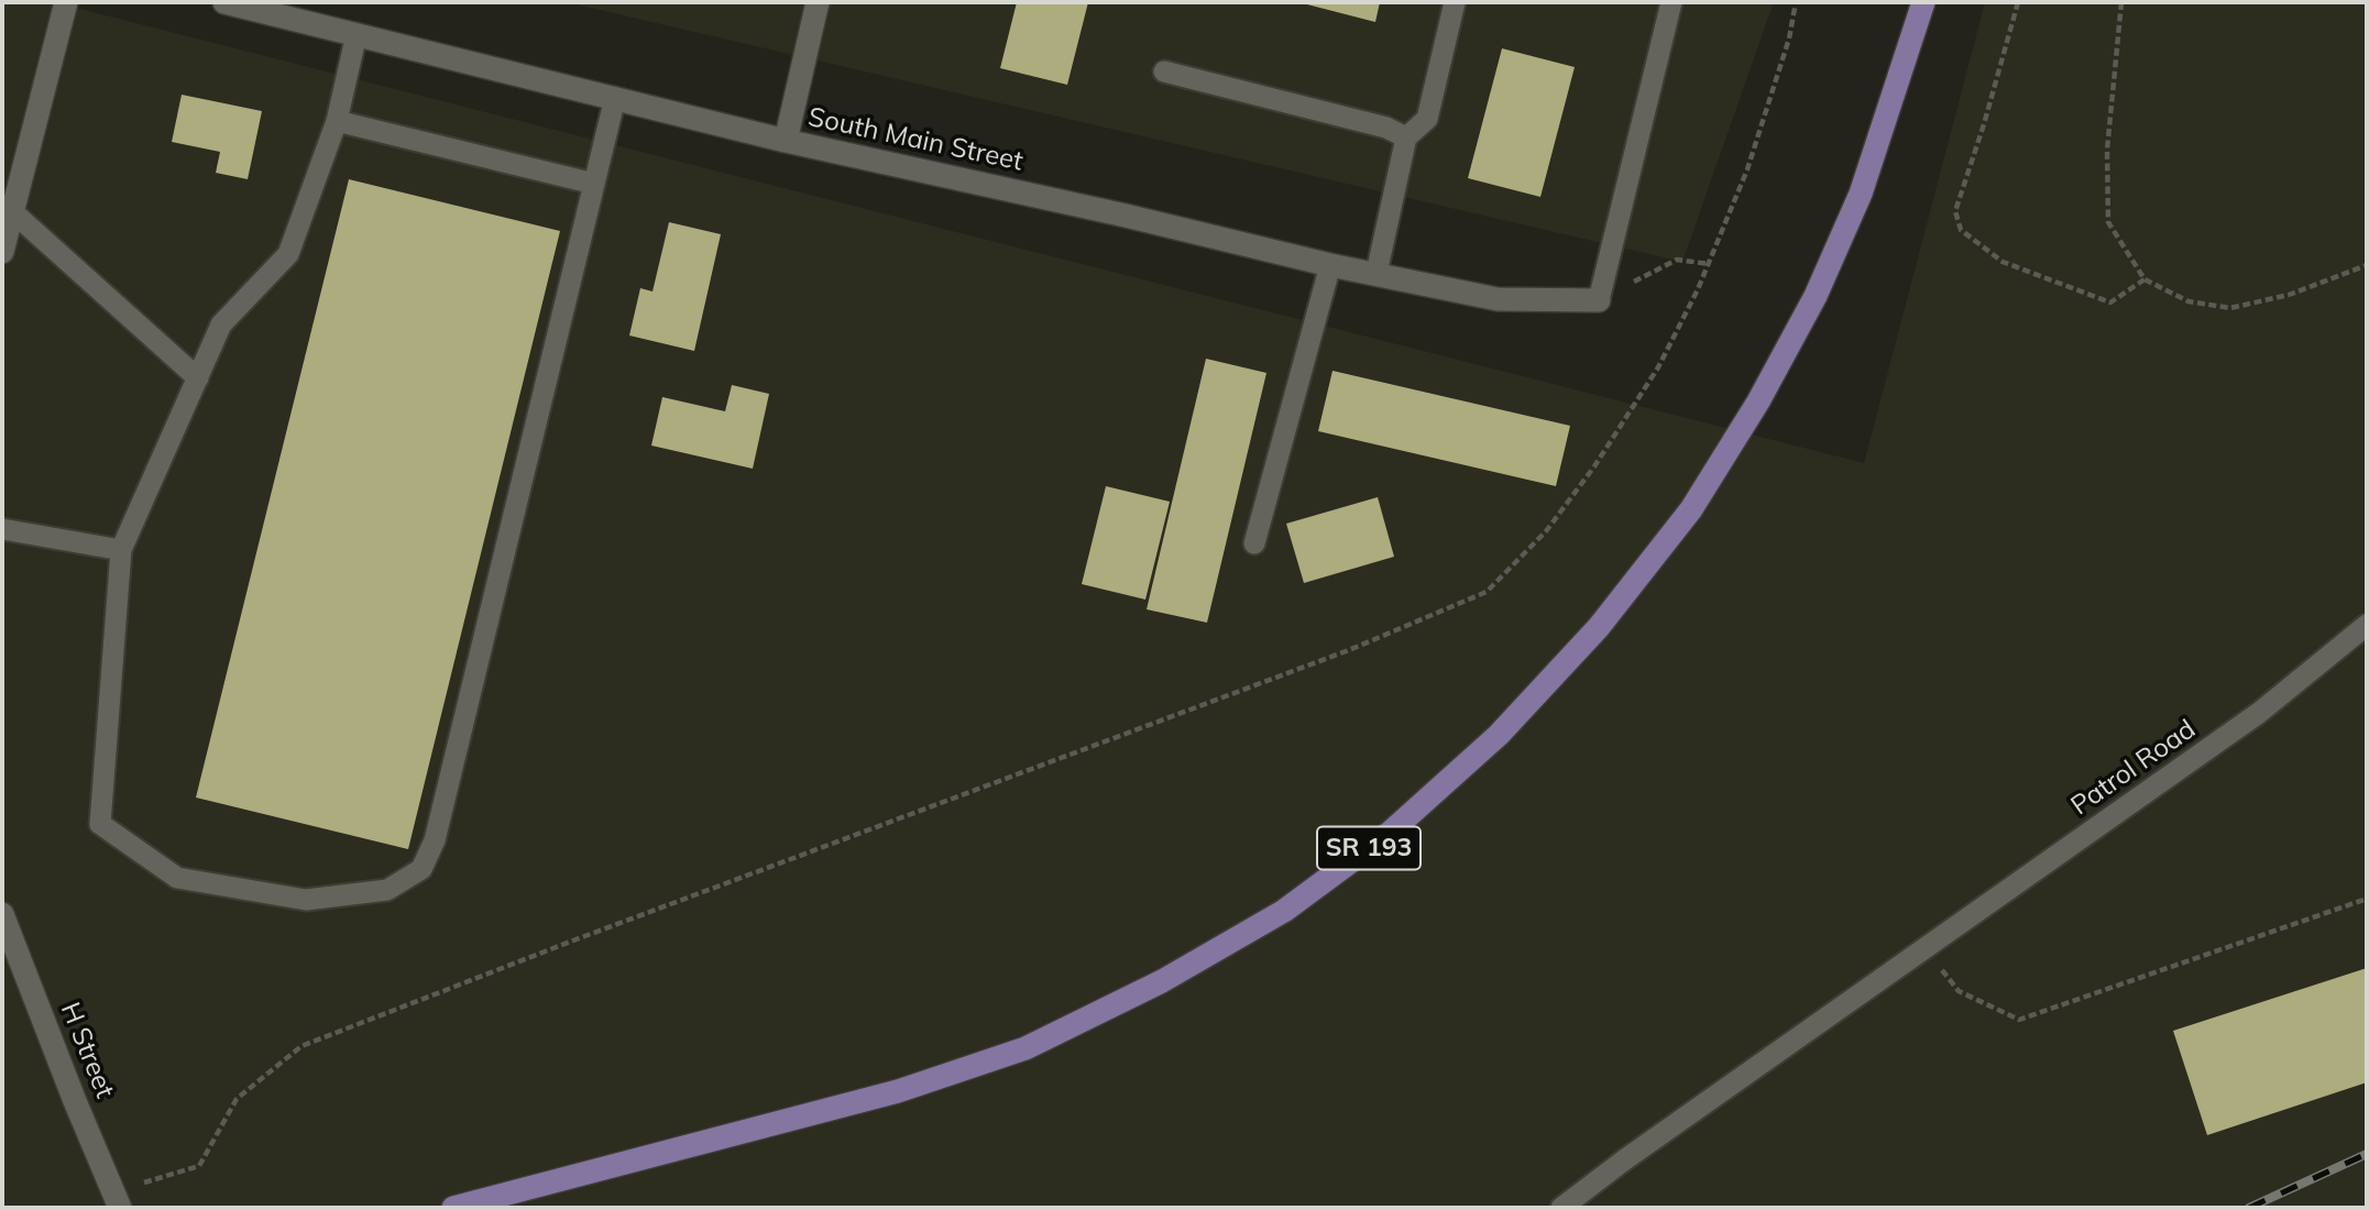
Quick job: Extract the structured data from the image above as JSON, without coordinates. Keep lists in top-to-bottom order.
{
  "streets": {
    "main road": ["SR 193"],
    "street": ["South Main Street", "H Street"],
    "lane": ["Patrol Road"]
  }
}
